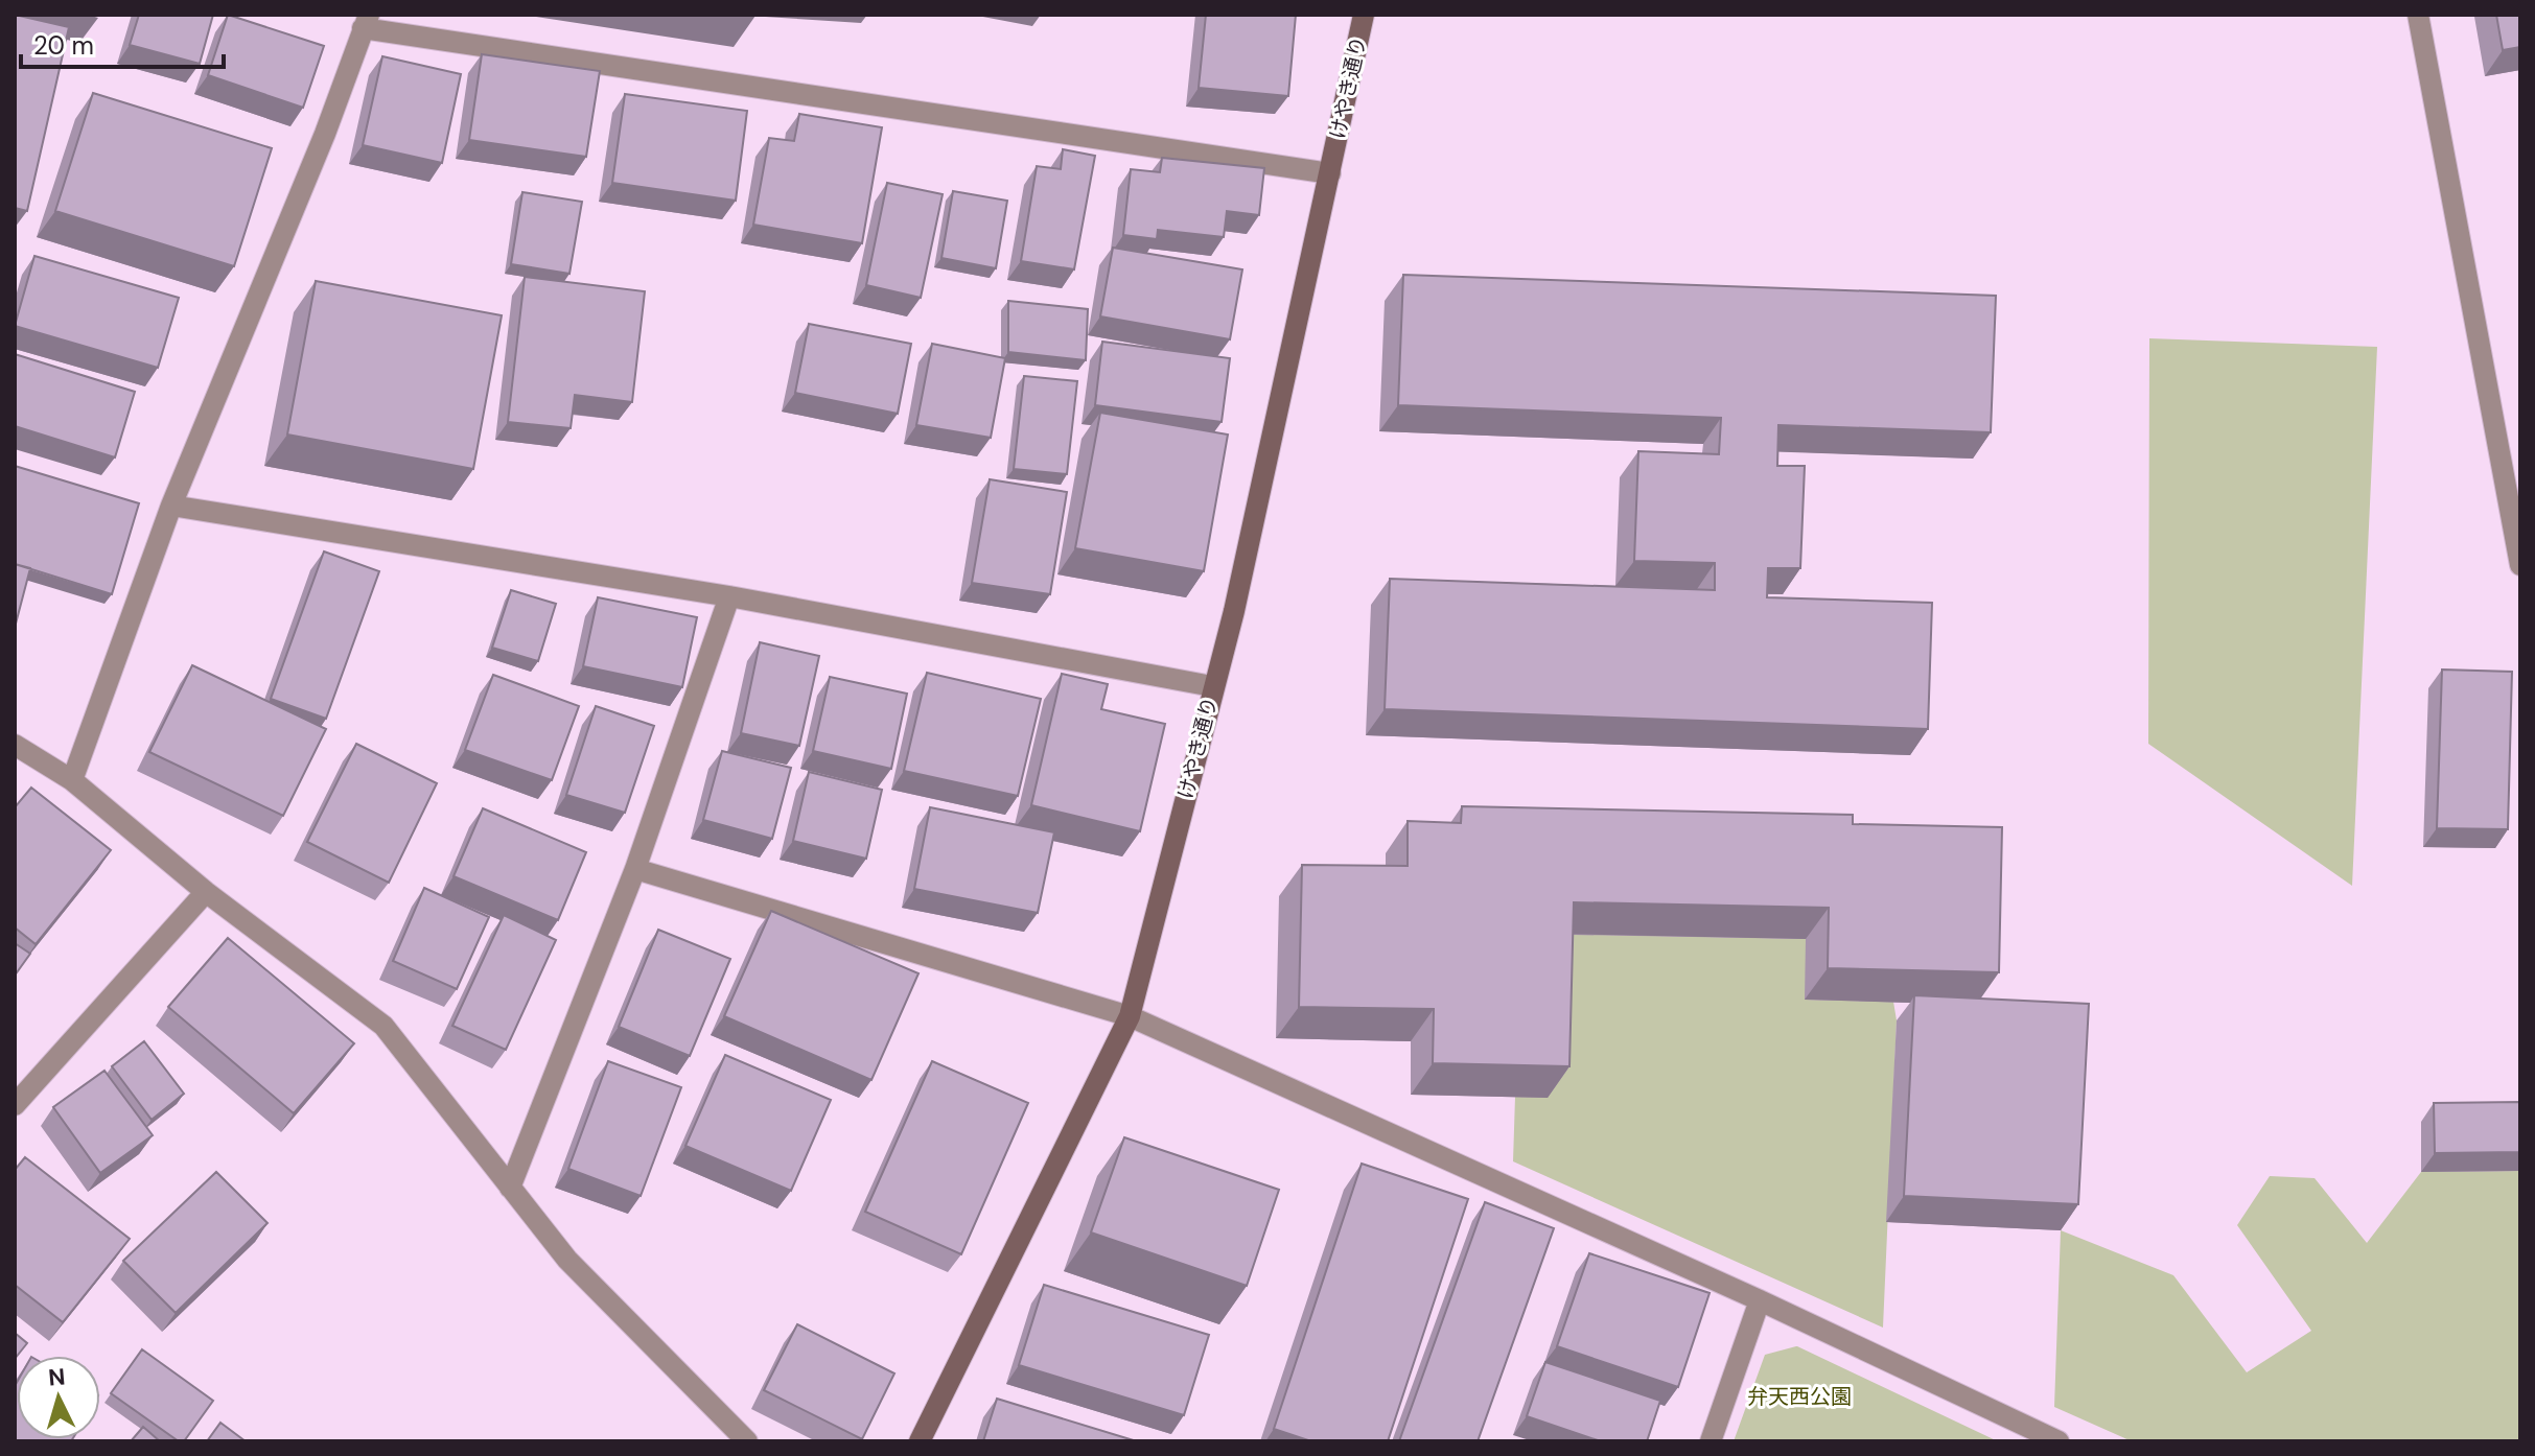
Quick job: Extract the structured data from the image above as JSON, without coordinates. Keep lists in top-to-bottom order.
{
  "streets": {
    "street": ["けやき通り"]
  },
  "parks": ["弁天西公園"],
  "scale_bar": "20 m",
  "north": "top"
}
